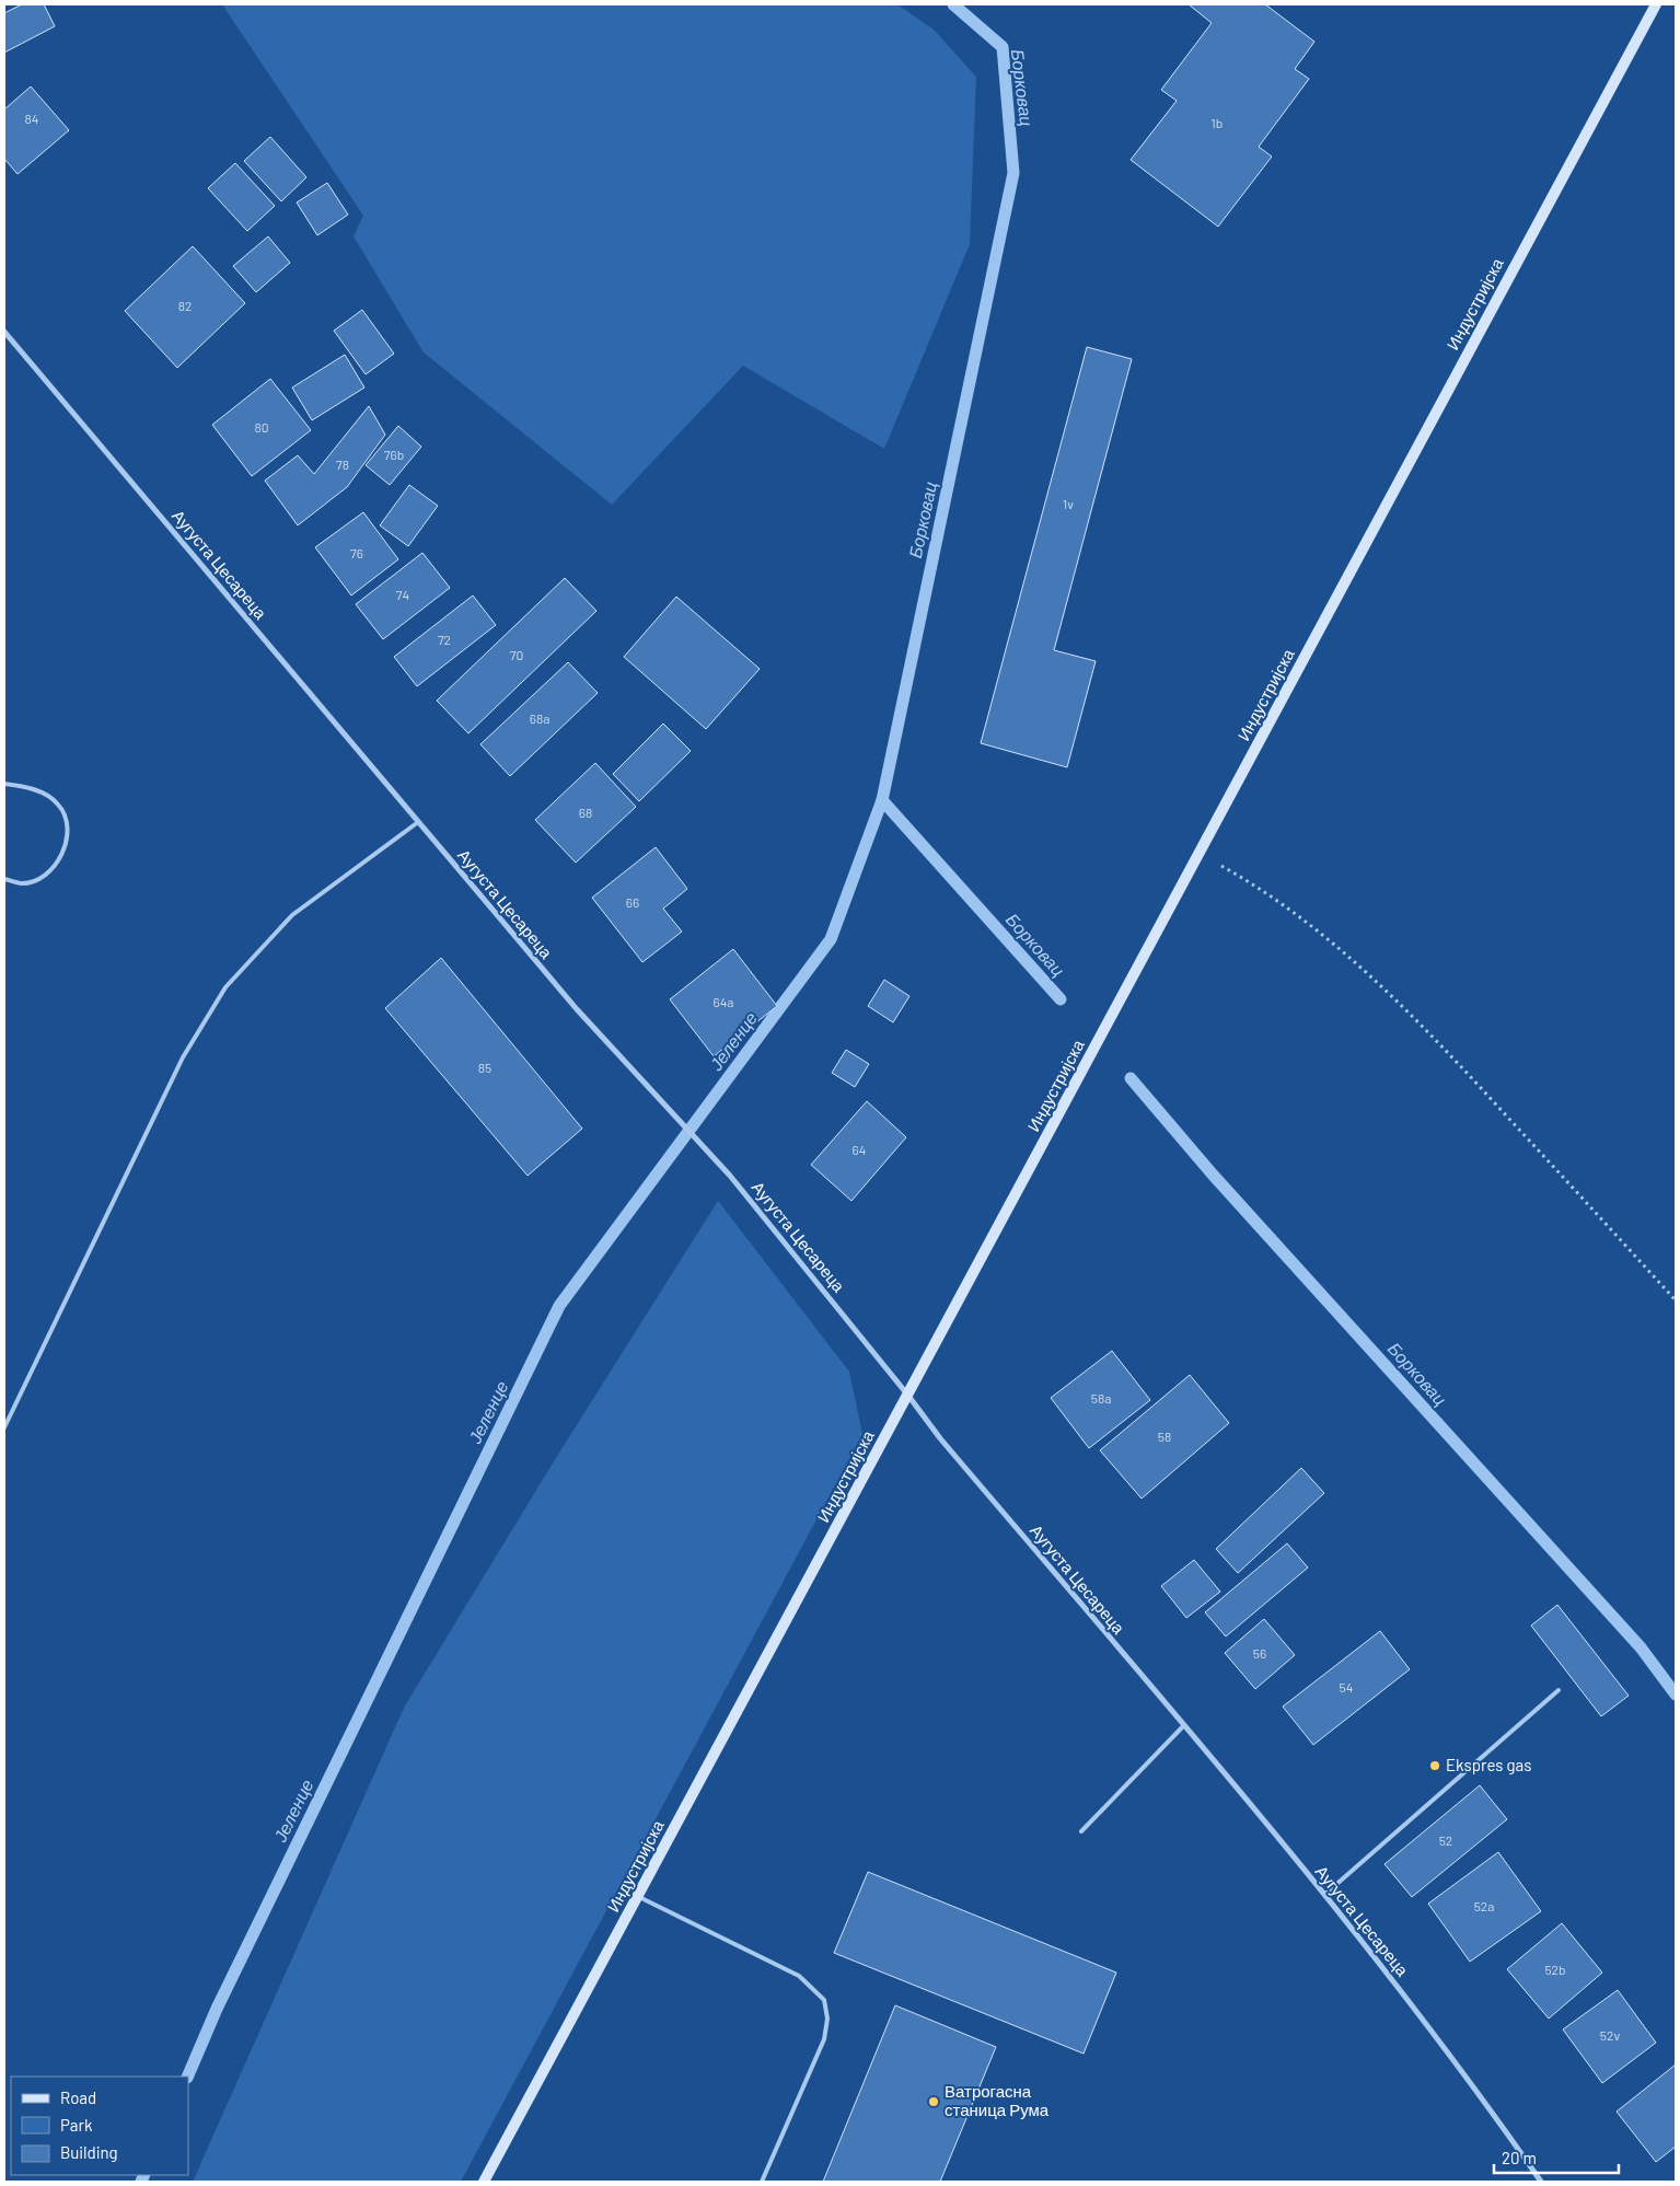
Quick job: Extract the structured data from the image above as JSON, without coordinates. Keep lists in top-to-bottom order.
{
  "streets": {
    "main road": ["Индустријска"],
    "street": ["Аугуста Цесареца"]
  },
  "crossings": [
    ["Индустријска", "Аугуста Цесареца"]
  ],
  "water": ["Борковац", "Јеленце"],
  "places": ["Ekspres gas", "Ватрогасна станица Рума"],
  "house_numbers": [
    "84",
    "1b",
    "82",
    "80",
    "76b",
    "78",
    "1v",
    "76",
    "74",
    "72",
    "70",
    "68a",
    "68",
    "66",
    "64a",
    "85",
    "64",
    "58a",
    "58",
    "56",
    "54",
    "52",
    "52a",
    "52b",
    "52v"
  ],
  "legend": ["Road", "Park", "Building"],
  "scale_bar": "20 m"
}
